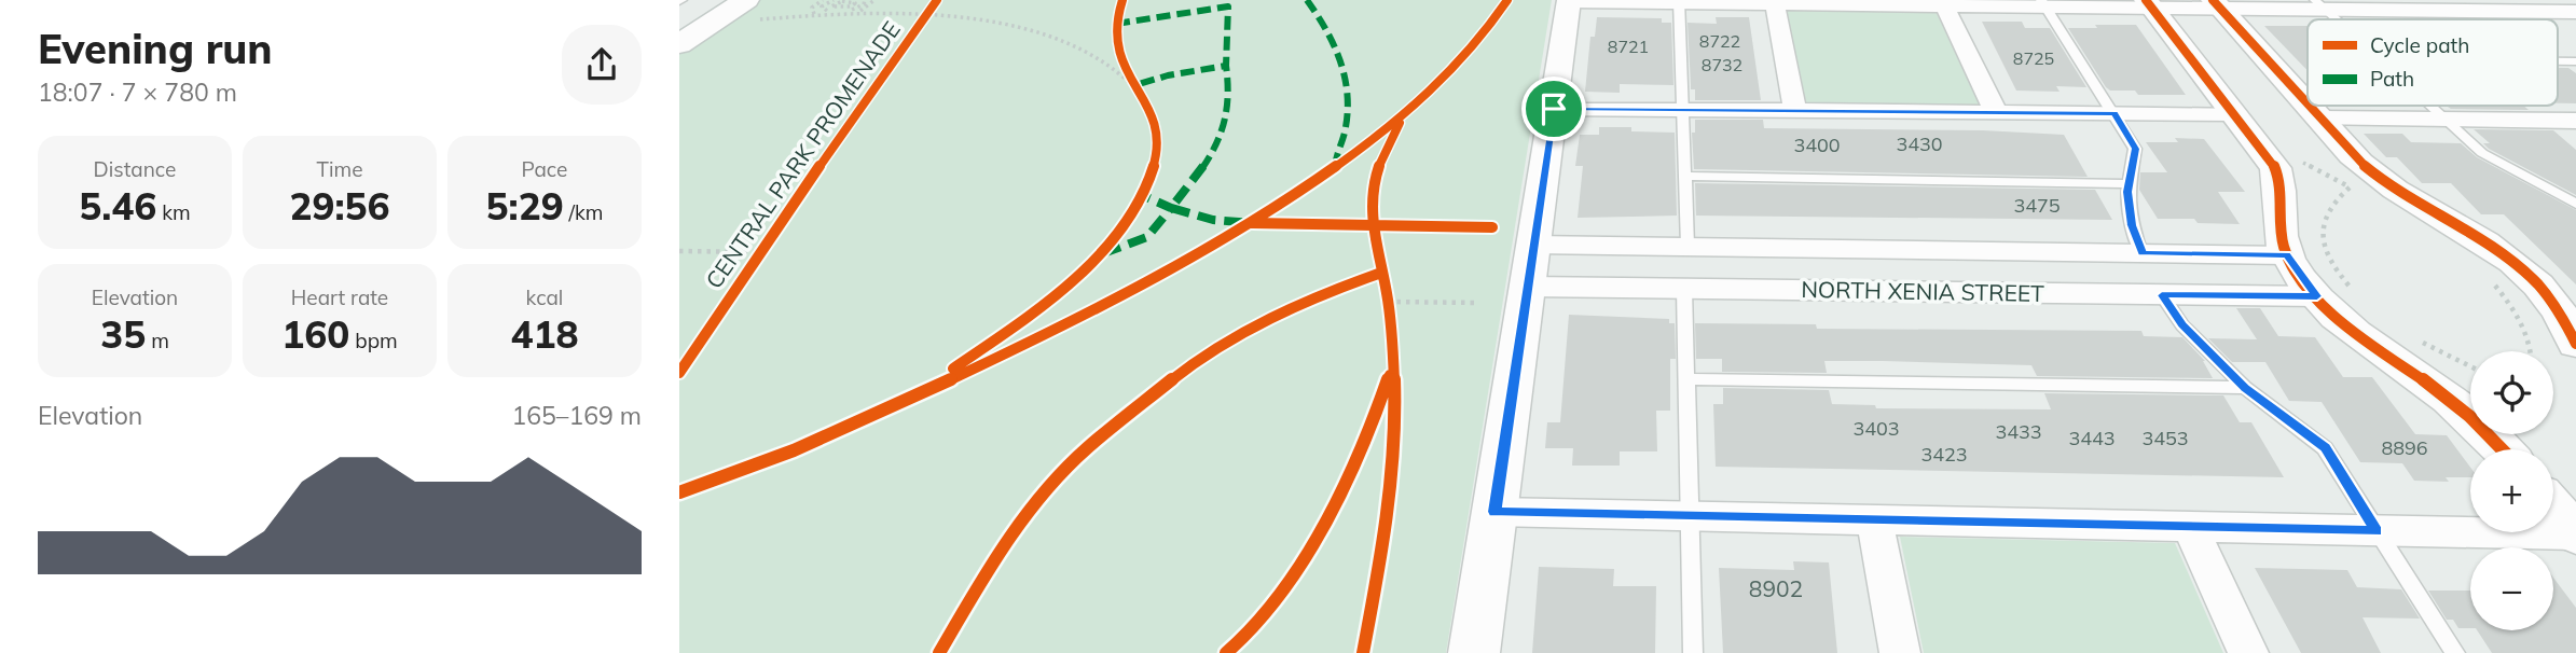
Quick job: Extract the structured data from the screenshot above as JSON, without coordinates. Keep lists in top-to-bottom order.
{
  "streets": {
    "street": ["NORTH XENIA STREET"],
    "cycle path": ["CENTRAL PARK PROMENADE"]
  },
  "house_numbers": [
    "8722",
    "8721",
    "8725",
    "8732",
    "3430",
    "3400",
    "3475",
    "3403",
    "3433",
    "3443",
    "3453",
    "8896",
    "3423",
    "8902"
  ],
  "legend": ["Cycle path", "Path"],
  "page": {
    "heading": ["Evening run", "18:07 · 7 × 780 m"],
    "stats": [
      ["Distance", "5.46 km"],
      ["Time", "29:56"],
      ["Pace", "5:29 /km"],
      ["Elevation", "35 m"],
      ["Heart rate", "160 bpm"],
      ["kcal", "418"]
    ],
    "map_buttons": ["+", "−"],
    "chart": ["Elevation", "165–169 m"]
  }
}
